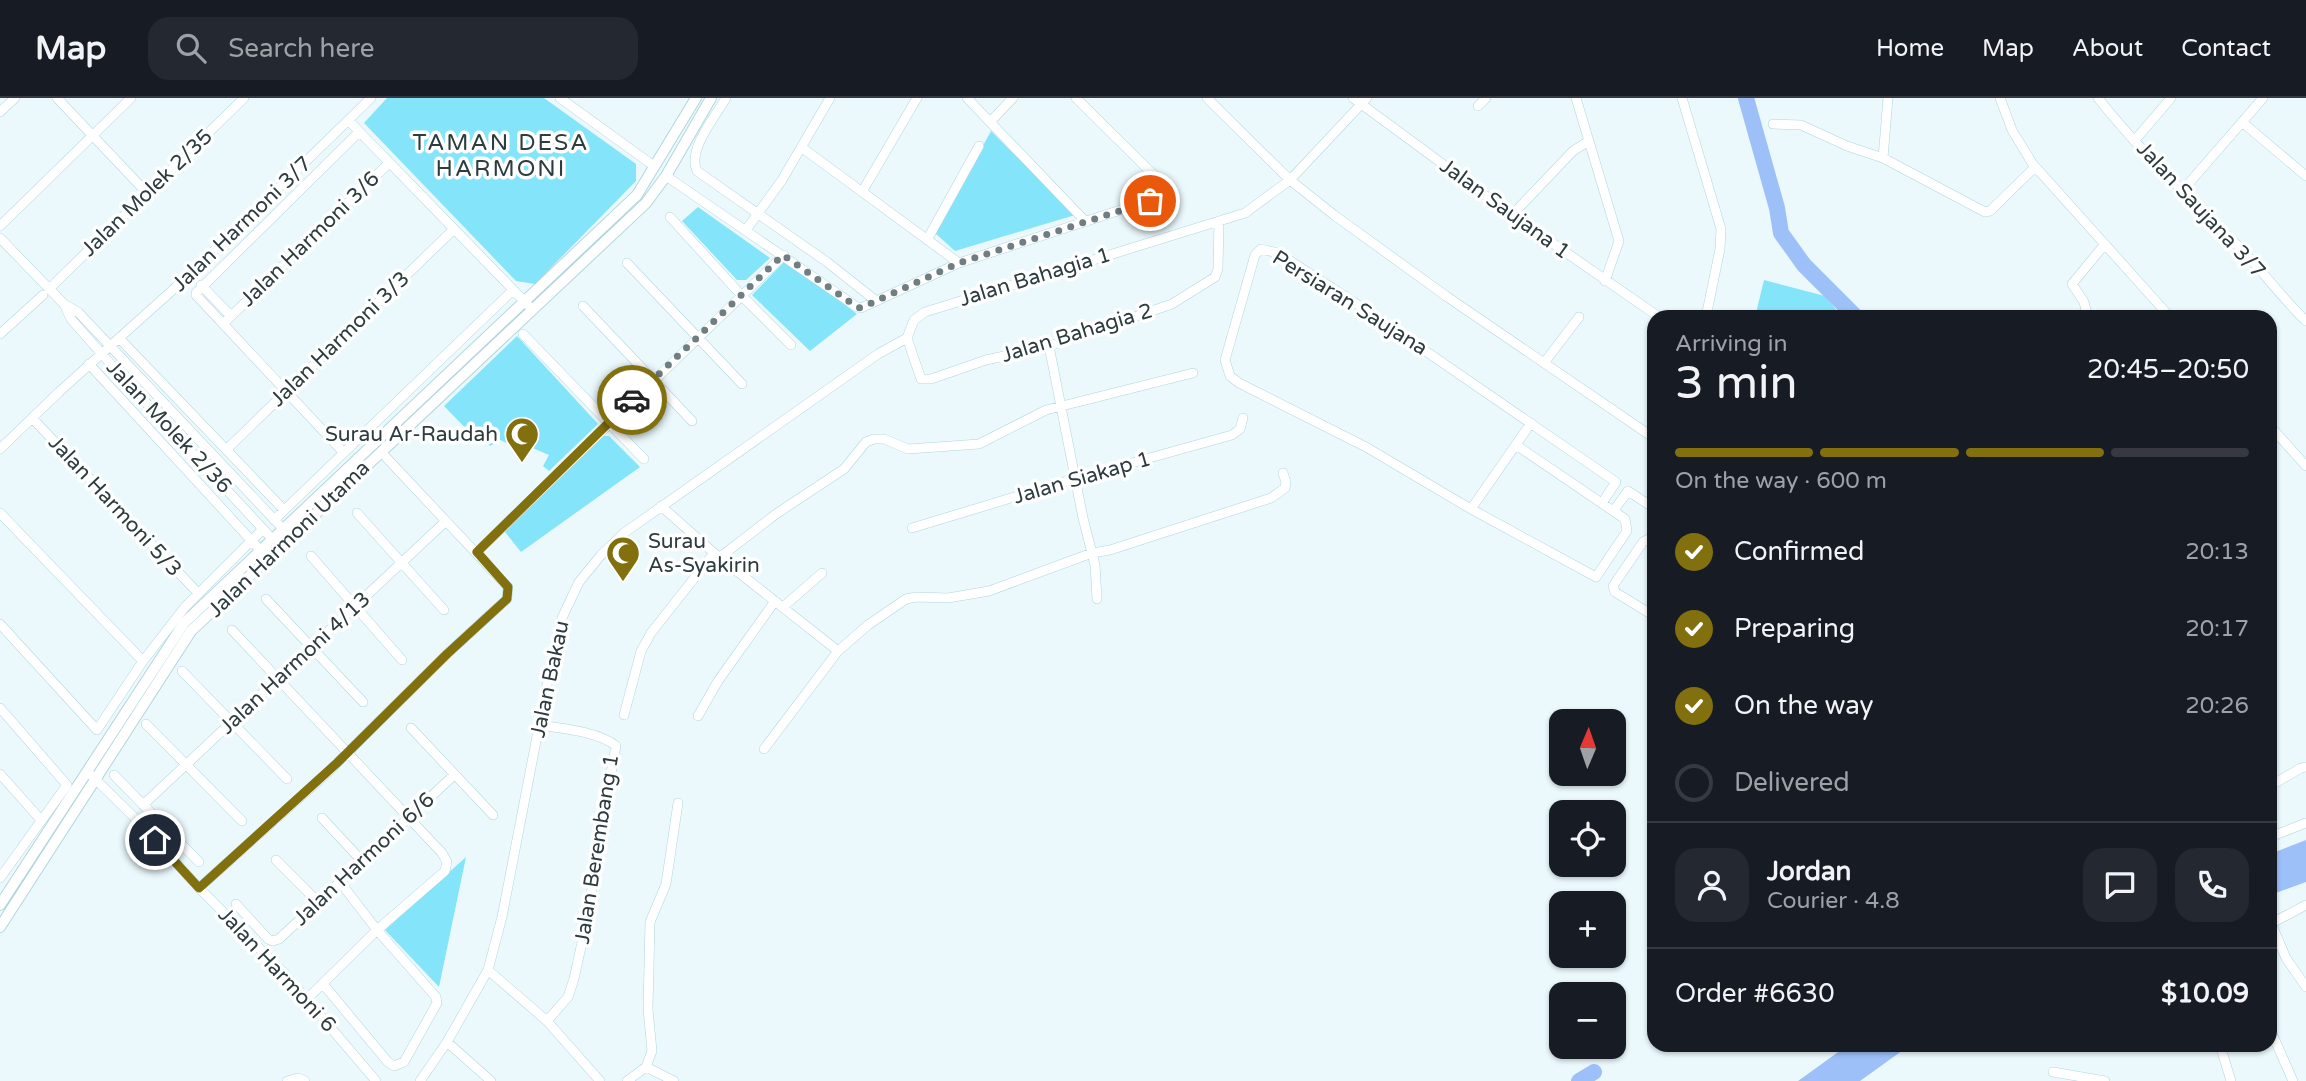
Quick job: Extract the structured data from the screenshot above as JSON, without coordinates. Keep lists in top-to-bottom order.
{
  "streets": {
    "main road": ["Jalan Harmoni Utama"],
    "street": [
      "Jalan Molek 2/35",
      "Jalan Saujana 1",
      "Jalan Saujana 3/7",
      "Jalan Harmoni 3/7",
      "Jalan Harmoni 3/6",
      "Jalan Bahagia 1",
      "Persiaran Saujana",
      "Jalan Bahagia 2",
      "Jalan Harmoni 3/3",
      "Jalan Molek 2/36",
      "Jalan Siakap 1",
      "Jalan Harmoni 5/3",
      "Jalan Harmoni 4/13",
      "Jalan Bakau",
      "Jalan Berembang 1",
      "Jalan Harmoni 6/6",
      "Jalan Harmoni 6"
    ]
  },
  "crossings": [
    ["Jalan Molek 2/35", "Jalan Molek 2/36"],
    ["Jalan Saujana 1", "Jalan Bahagia 1"],
    ["Jalan Harmoni 3/7", "Jalan Molek 2/36"],
    ["Jalan Harmoni 3/7", "Jalan Harmoni 5/3"],
    ["Jalan Bahagia 1", "Jalan Bahagia 2"],
    ["Jalan Bahagia 1", "Jalan Bakau"],
    ["Jalan Bahagia 2", "Jalan Bakau"],
    ["Jalan Molek 2/36", "Jalan Harmoni Utama"],
    ["Jalan Harmoni Utama", "Jalan Harmoni 6"],
    ["Jalan Bakau", "Jalan Berembang 1"]
  ],
  "districts": ["TAMAN DESA HARMONI"],
  "places": {
    "mosque": ["Surau Ar-Raudah", "Surau As-Syakirin"]
  },
  "north": "top",
  "page": {
    "header": "Map",
    "search": "Search here",
    "nav": [
      "Home",
      "Map",
      "About",
      "Contact"
    ],
    "heading": ["3 min", "Arriving in", "20:45–20:50"],
    "panel": [
      "Jordan",
      "Courier · 4.8",
      "Order #6630",
      "$10.09"
    ],
    "bar": "On the way · 600 m",
    "list": [
      ["Confirmed", "20:13"],
      ["Preparing", "20:17"],
      ["On the way", "20:26"],
      "Delivered"
    ],
    "map_buttons": ["+", "−"]
  }
}
